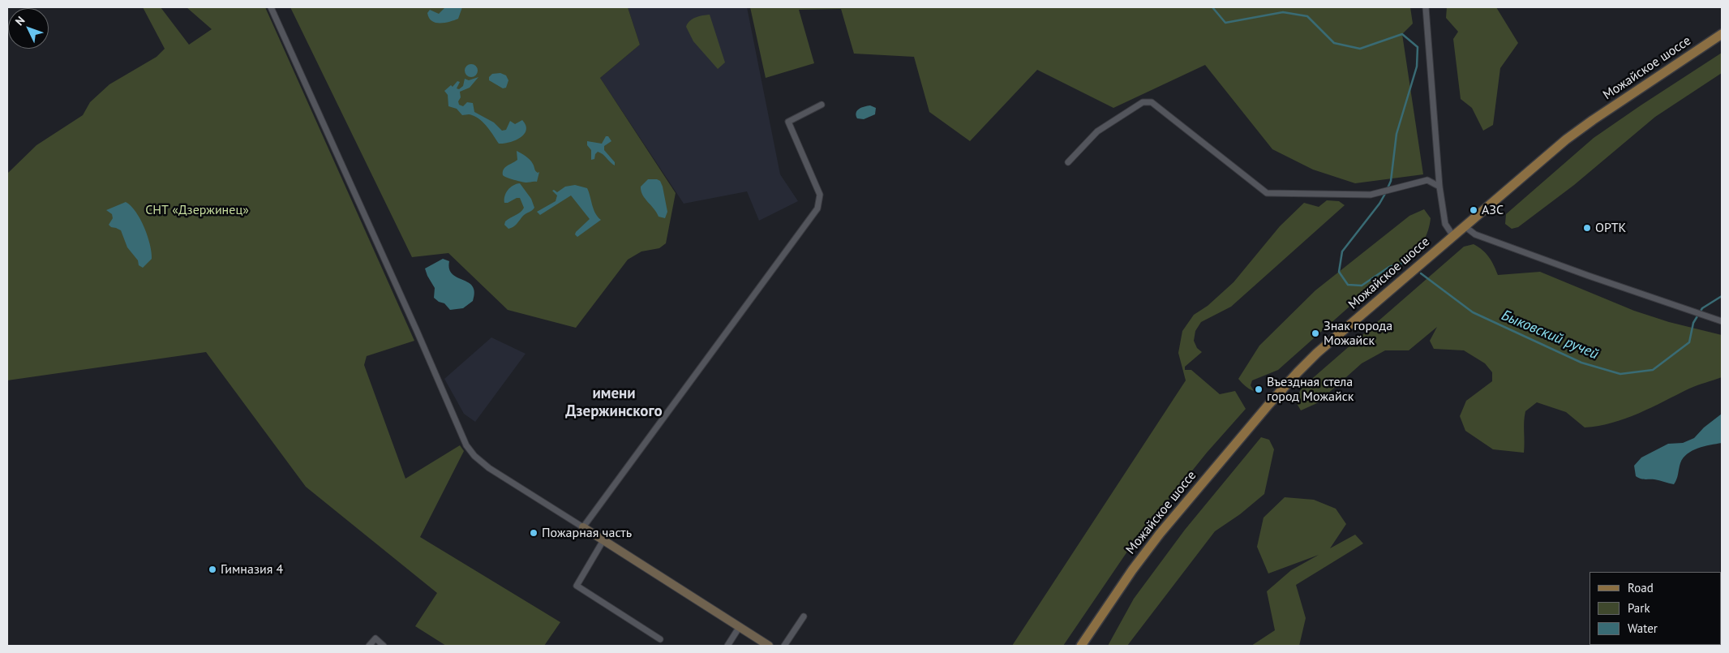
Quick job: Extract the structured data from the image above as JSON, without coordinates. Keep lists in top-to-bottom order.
{
  "streets": {
    "main road": ["Можайское шоссе"]
  },
  "districts": ["имени Дзержинского"],
  "water": ["Быковский ручей"],
  "parks": ["СНТ «Дзержинец»"],
  "places": [
    "АЗС",
    "ОРТК",
    "Знак города Можайск",
    "Въездная стела город Можайск",
    "Пожарная часть",
    "Гимназия 4"
  ],
  "legend": ["Road", "Park", "Water"],
  "north": "top left"
}
